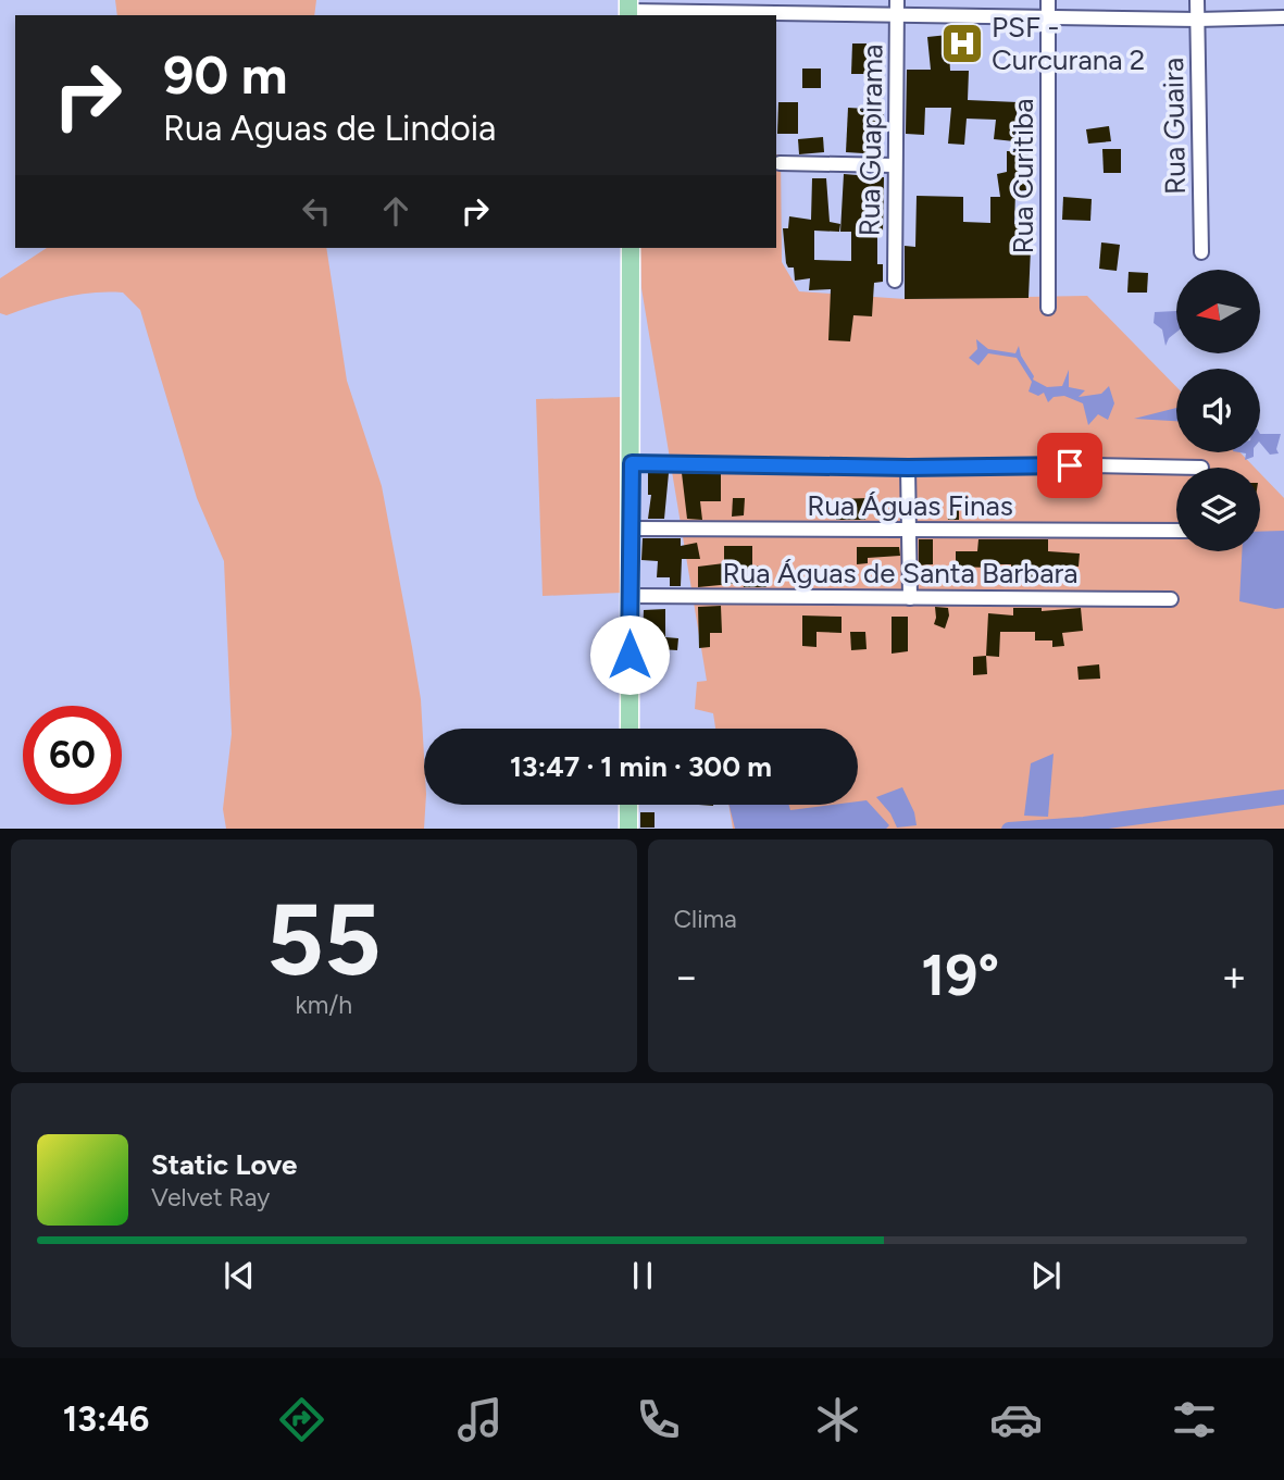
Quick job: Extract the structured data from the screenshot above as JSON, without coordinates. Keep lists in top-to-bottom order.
{
  "streets": {
    "street": [
      "Rua Guaira",
      "Rua Guapirama",
      "Rua Curitiba",
      "Rua Águas Finas",
      "Rua Águas de Santa Barbara"
    ]
  },
  "places": {
    "hospital": ["PSF - Curcurana 2"]
  },
  "north": "left",
  "page": {
    "turn": ["90 m", "Rua Aguas de Lindoia"],
    "limit": "60",
    "trip": "13:47 · 1 min · 300 m",
    "tile": [
      ["55", "km/h"],
      "Clima"
    ],
    "heat": ["−", "19°", "+"],
    "song": ["Static Love", "Velvet Ray"],
    "tabs": "13:46"
  }
}
